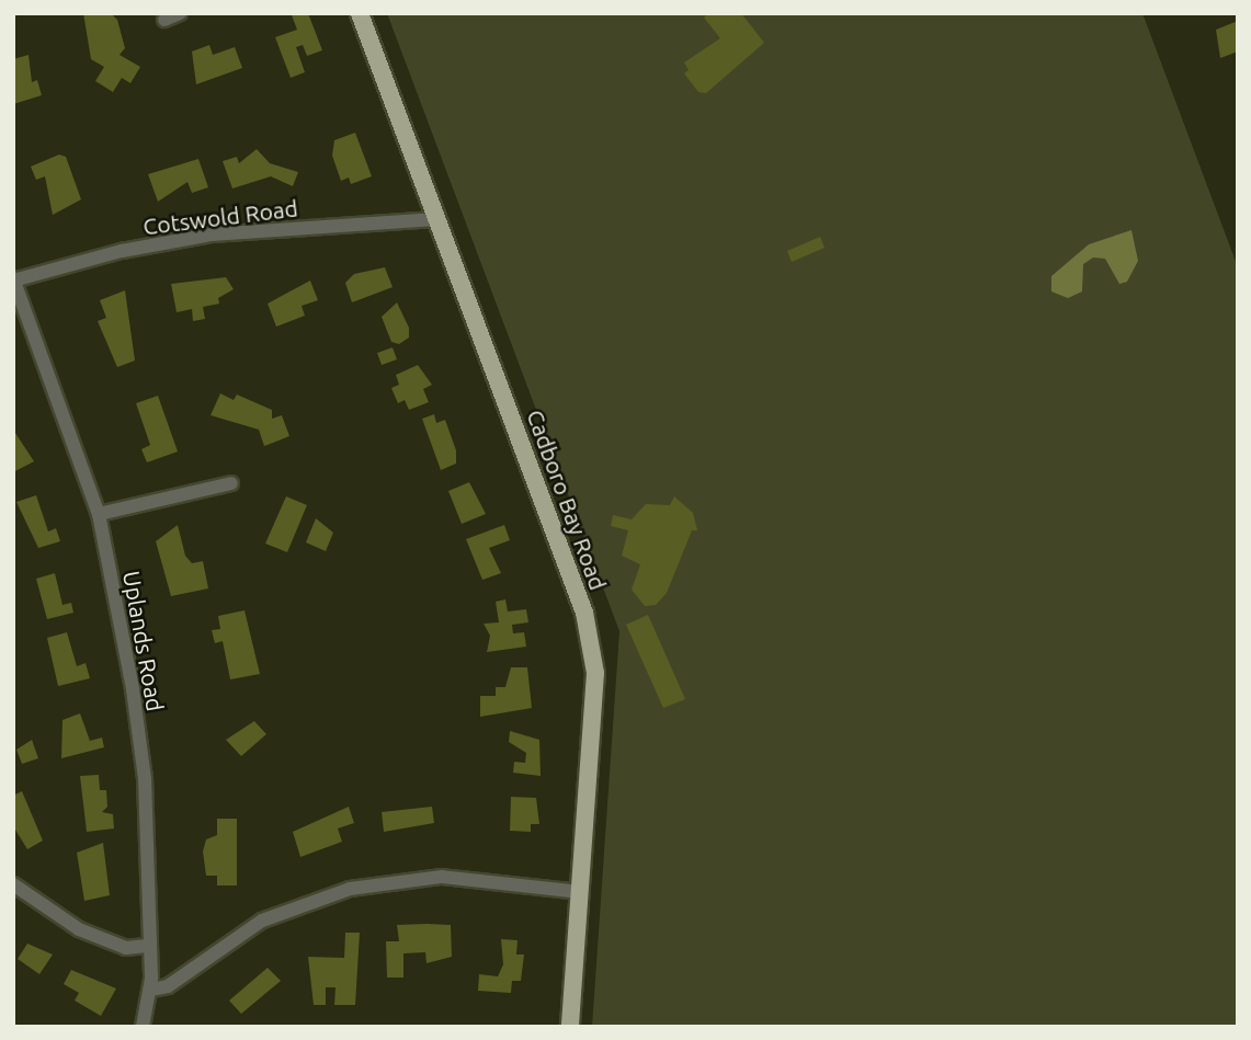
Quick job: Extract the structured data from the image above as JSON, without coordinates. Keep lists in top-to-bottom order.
{
  "streets": {
    "main road": ["Cadboro Bay Road"],
    "street": ["Cotswold Road", "Uplands Road"]
  },
  "crossings": [
    ["Cotswold Road", "Cadboro Bay Road"],
    ["Cotswold Road", "Uplands Road"]
  ]
}
